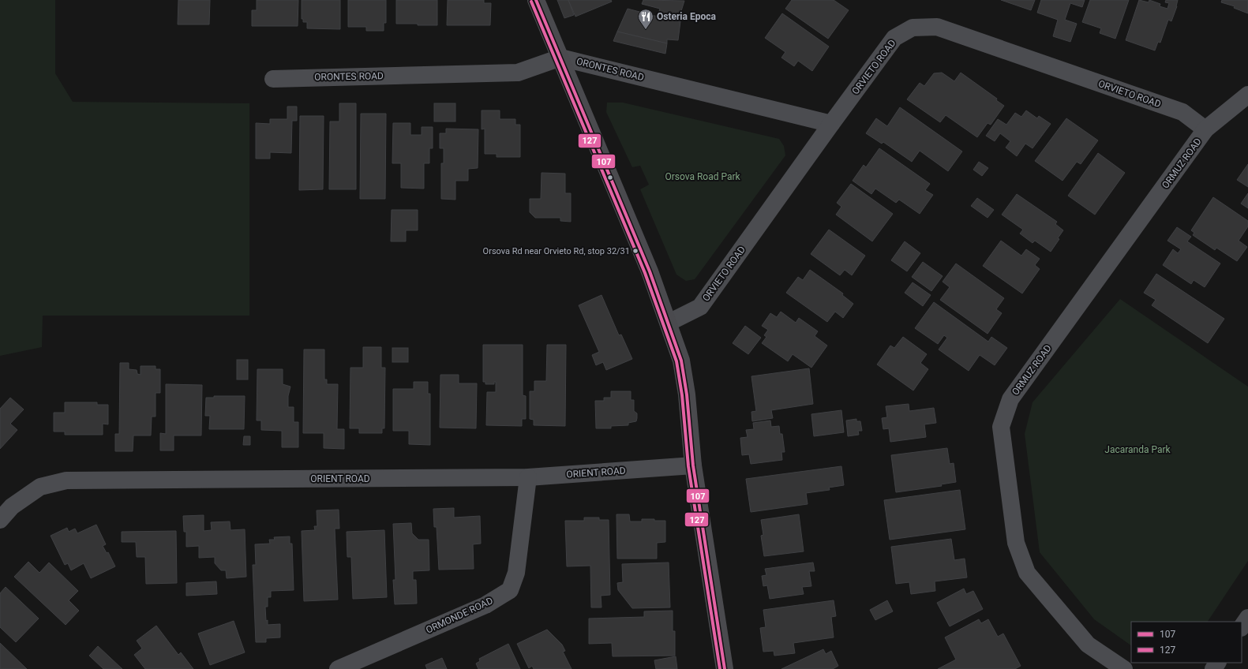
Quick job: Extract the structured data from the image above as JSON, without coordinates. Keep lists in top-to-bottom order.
{
  "streets": {
    "street": [
      "ORVIETO ROAD",
      "ORONTES ROAD",
      "ORMUZ ROAD",
      "ORIENT ROAD",
      "ORMONDE ROAD"
    ]
  },
  "crossings": [
    ["ORVIETO ROAD", "ORONTES ROAD"],
    ["ORVIETO ROAD", "ORMUZ ROAD"],
    ["ORIENT ROAD", "ORMONDE ROAD"]
  ],
  "parks": ["Orsova Road Park", "Jacaranda Park"],
  "places": {
    "restaurant": ["Osteria Epoca"],
    "other": ["Orsova Rd near Orvieto Rd, stop 32/31"]
  },
  "lines": ["transit line 107", "transit line 127"],
  "legend": ["107", "127"]
}
